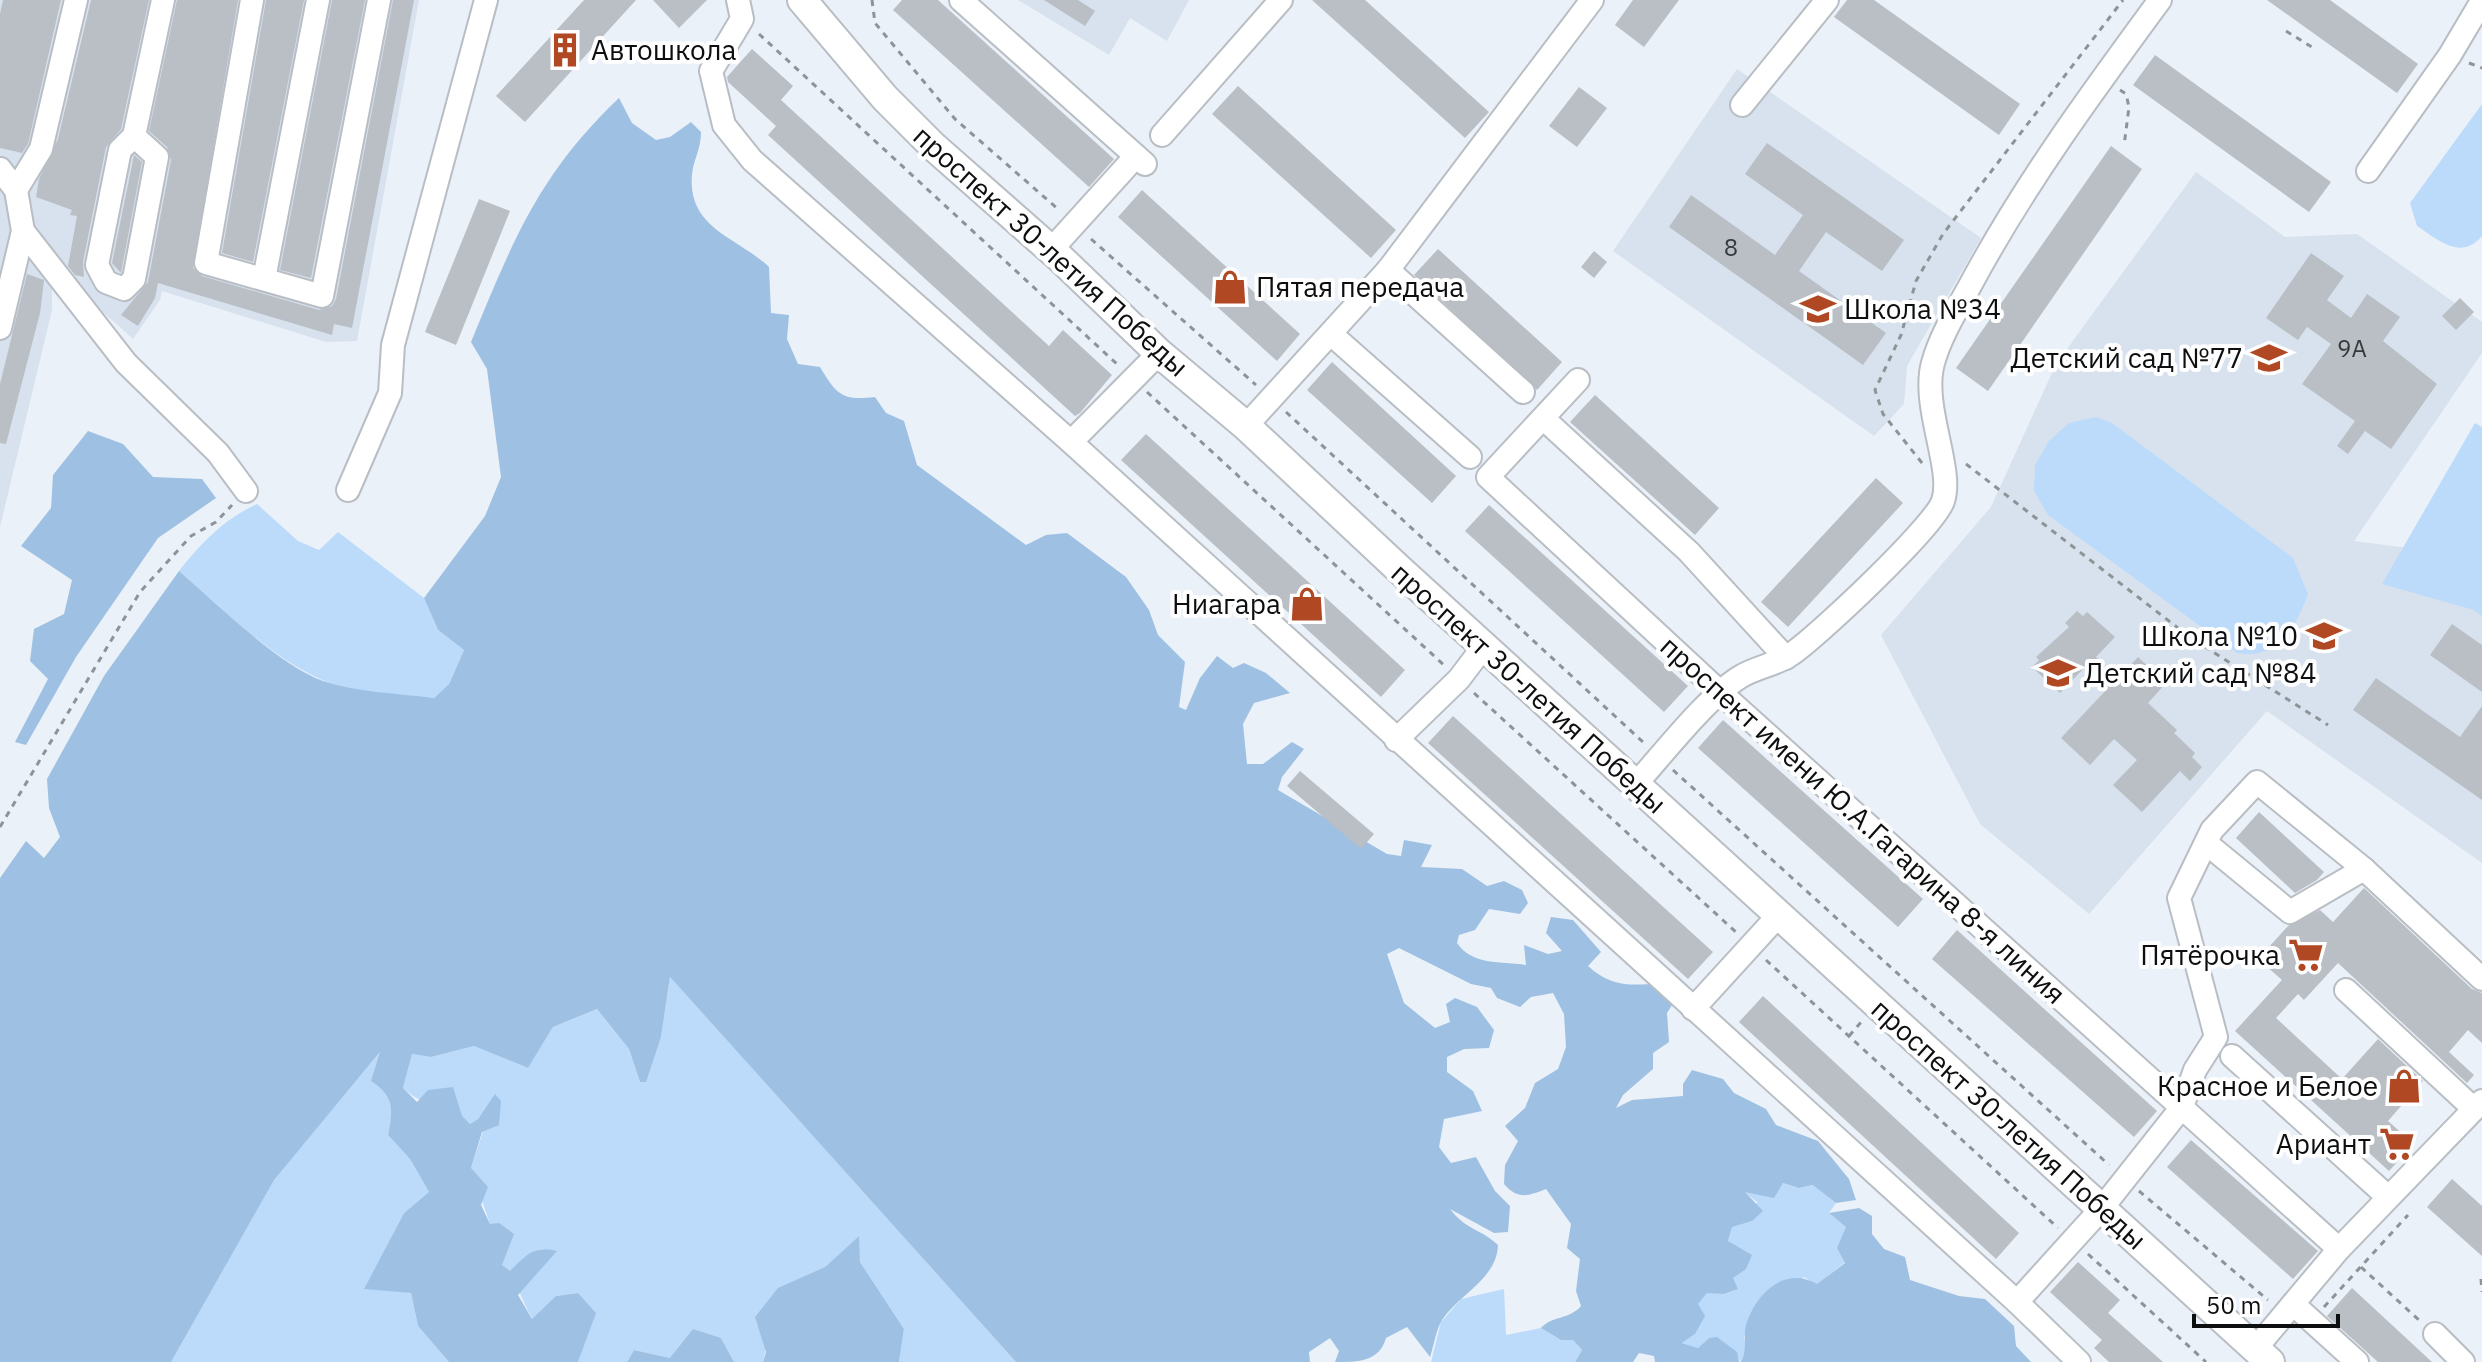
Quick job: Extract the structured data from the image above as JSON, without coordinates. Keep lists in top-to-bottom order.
{
  "streets": {
    "main road": ["проспект 30-летия Победы"],
    "street": ["проспект имени Ю.А.Гагарина 8-я линия"]
  },
  "places": {
    "building": ["Автошкола"],
    "shop": ["Пятая передача", "Ниагара", "Красное и Белое"],
    "school or university": [
      "Школа №34",
      "Детский сад №77",
      "Школа №10",
      "Детский сад №84"
    ],
    "supermarket": ["Пятёрочка", "Ариант"]
  },
  "house_numbers": ["8", "9А"],
  "scale_bar": "50 m"
}
